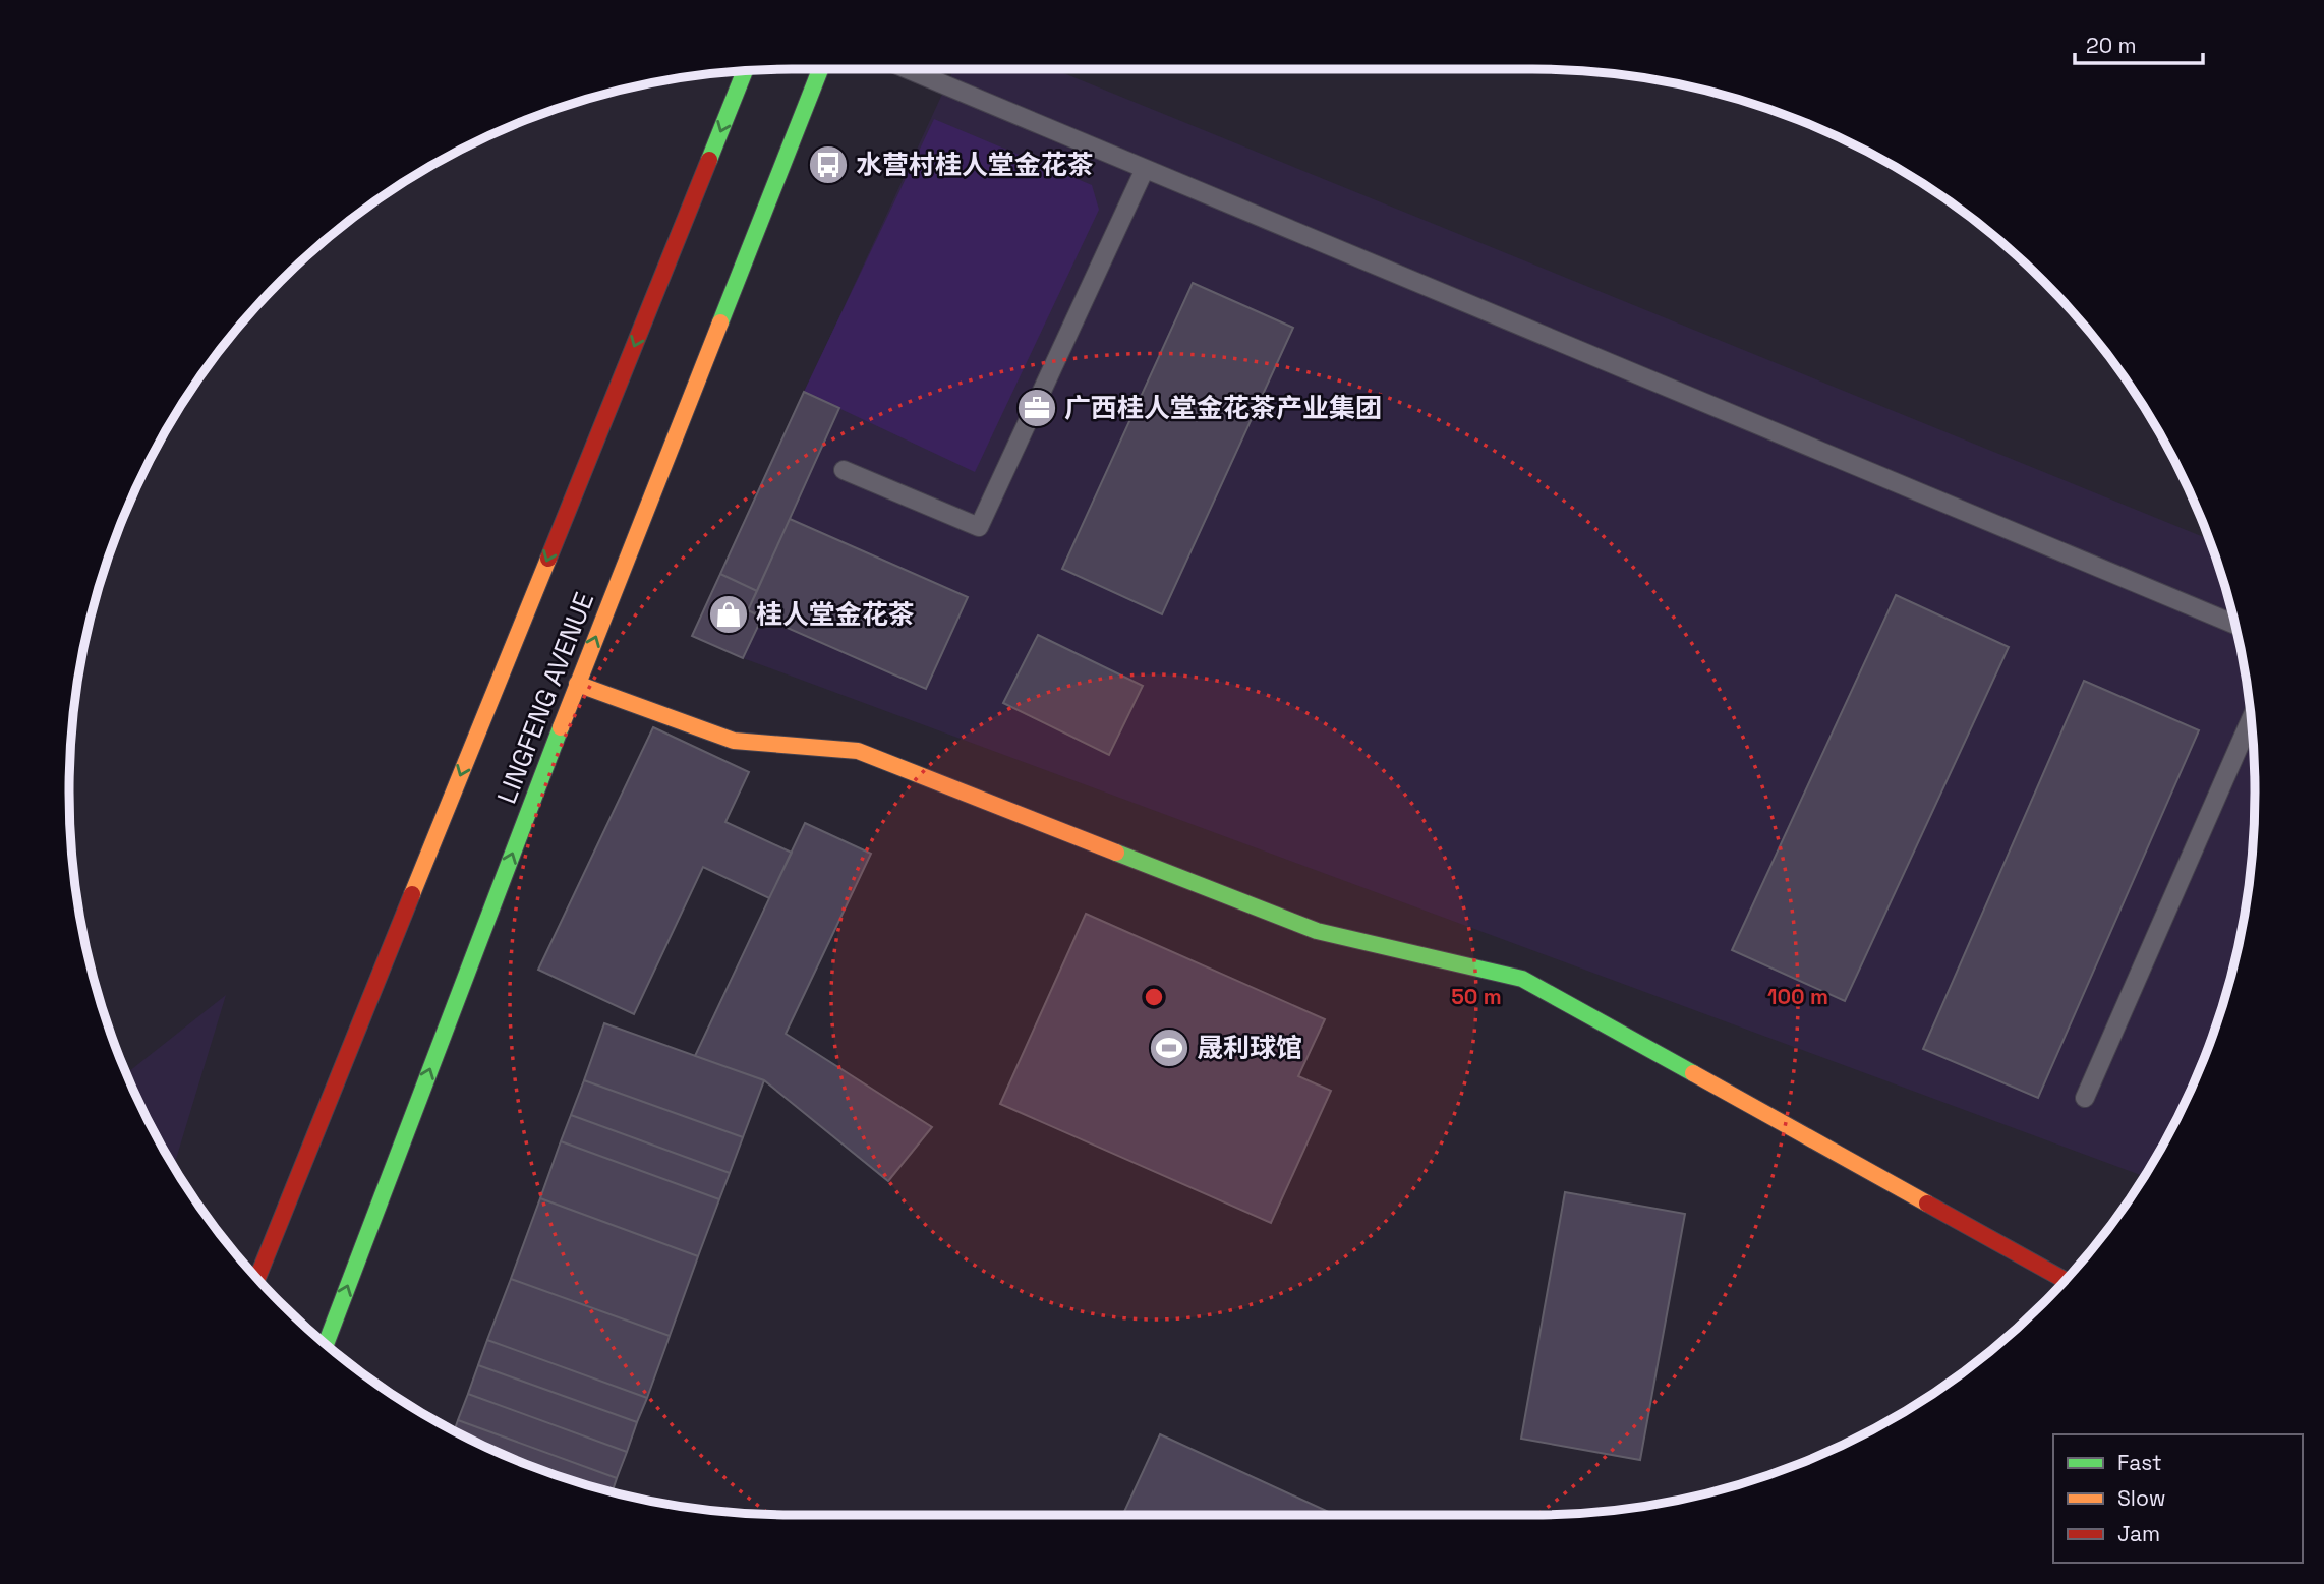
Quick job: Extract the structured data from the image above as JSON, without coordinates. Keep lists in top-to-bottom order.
{
  "streets": {
    "main road": ["LINGFENG AVENUE"]
  },
  "places": {
    "bus stop": ["水营村桂人堂金花茶"],
    "office": ["广西桂人堂金花茶产业集团"],
    "shop": ["桂人堂金花茶"],
    "sports": ["晟利球馆"]
  },
  "legend": ["Fast", "Slow", "Jam"],
  "scale_bar": "20 m",
  "rings": ["50 m", "100 m"]
}
